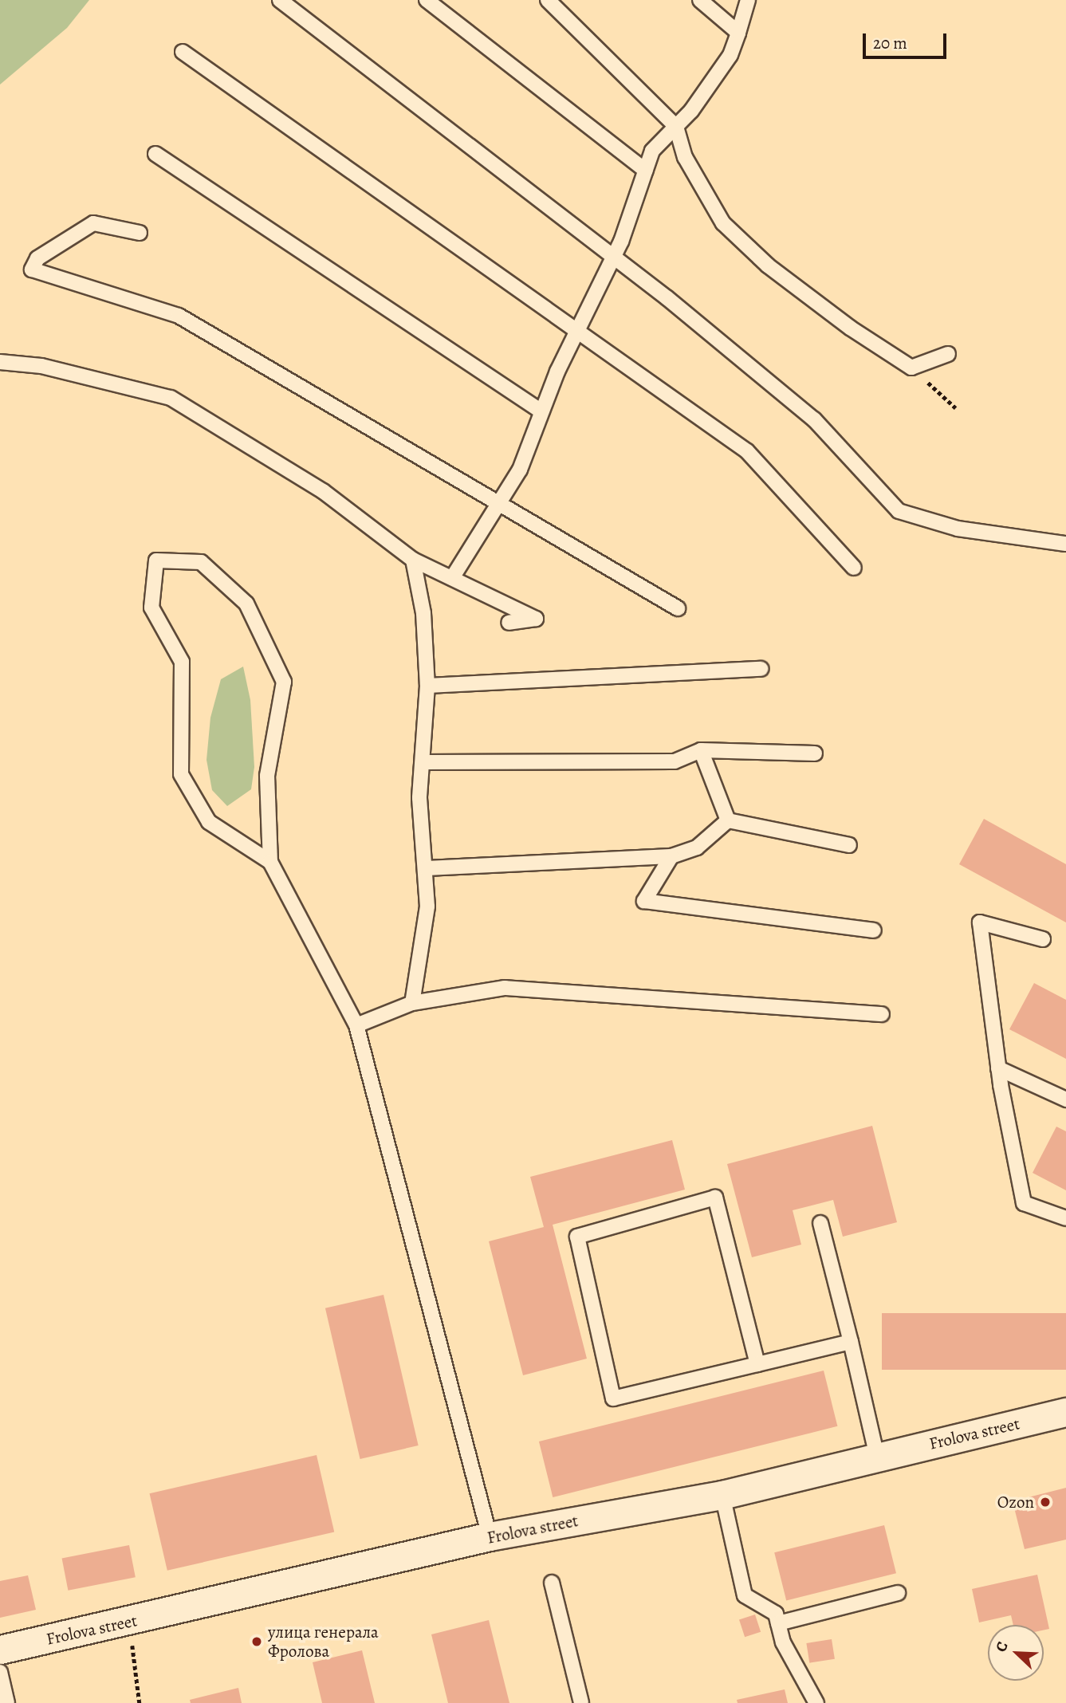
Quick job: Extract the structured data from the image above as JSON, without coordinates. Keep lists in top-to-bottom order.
{
  "streets": {
    "street": ["Frolova street"]
  },
  "places": ["Ozon", "улица генерала Фролова"],
  "scale_bar": "20 m",
  "north": "top left"
}
